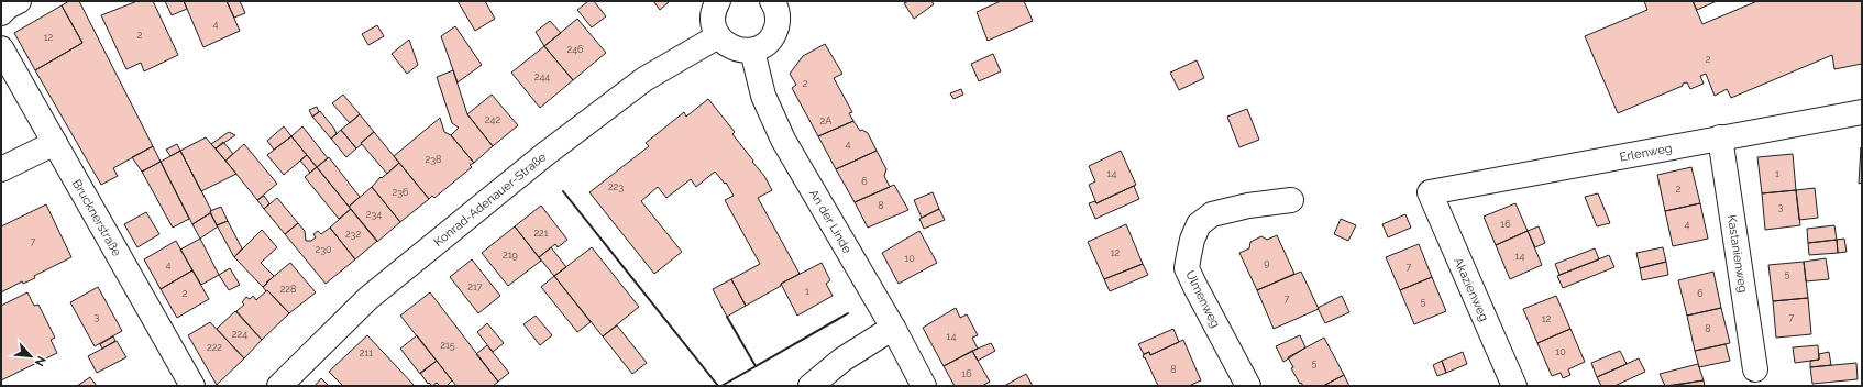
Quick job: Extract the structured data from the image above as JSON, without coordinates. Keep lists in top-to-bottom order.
{
  "streets": {
    "street": [
      "Erlenweg",
      "Konrad-Adenauer-Straße",
      "Brucknerstraße",
      "An der Linde",
      "Kastanienweg",
      "Akazienweg",
      "Ulmenweg"
    ]
  },
  "crossings": [
    ["Erlenweg", "Kastanienweg"],
    ["Erlenweg", "Akazienweg"]
  ],
  "house_numbers": [
    "4",
    "2",
    "12",
    "246",
    "2",
    "244",
    "2",
    "242",
    "2A",
    "4",
    "238",
    "14",
    "1",
    "6",
    "223",
    "2",
    "236",
    "8",
    "3",
    "234",
    "16",
    "4",
    "221",
    "232",
    "7",
    "230",
    "12",
    "219",
    "14",
    "10",
    "9",
    "4",
    "7",
    "5",
    "217",
    "228",
    "1",
    "2",
    "6",
    "7",
    "5",
    "3",
    "7",
    "12",
    "8",
    "224",
    "14",
    "215",
    "222",
    "10",
    "211",
    "5",
    "8",
    "16"
  ],
  "north": "bottom right"
}
